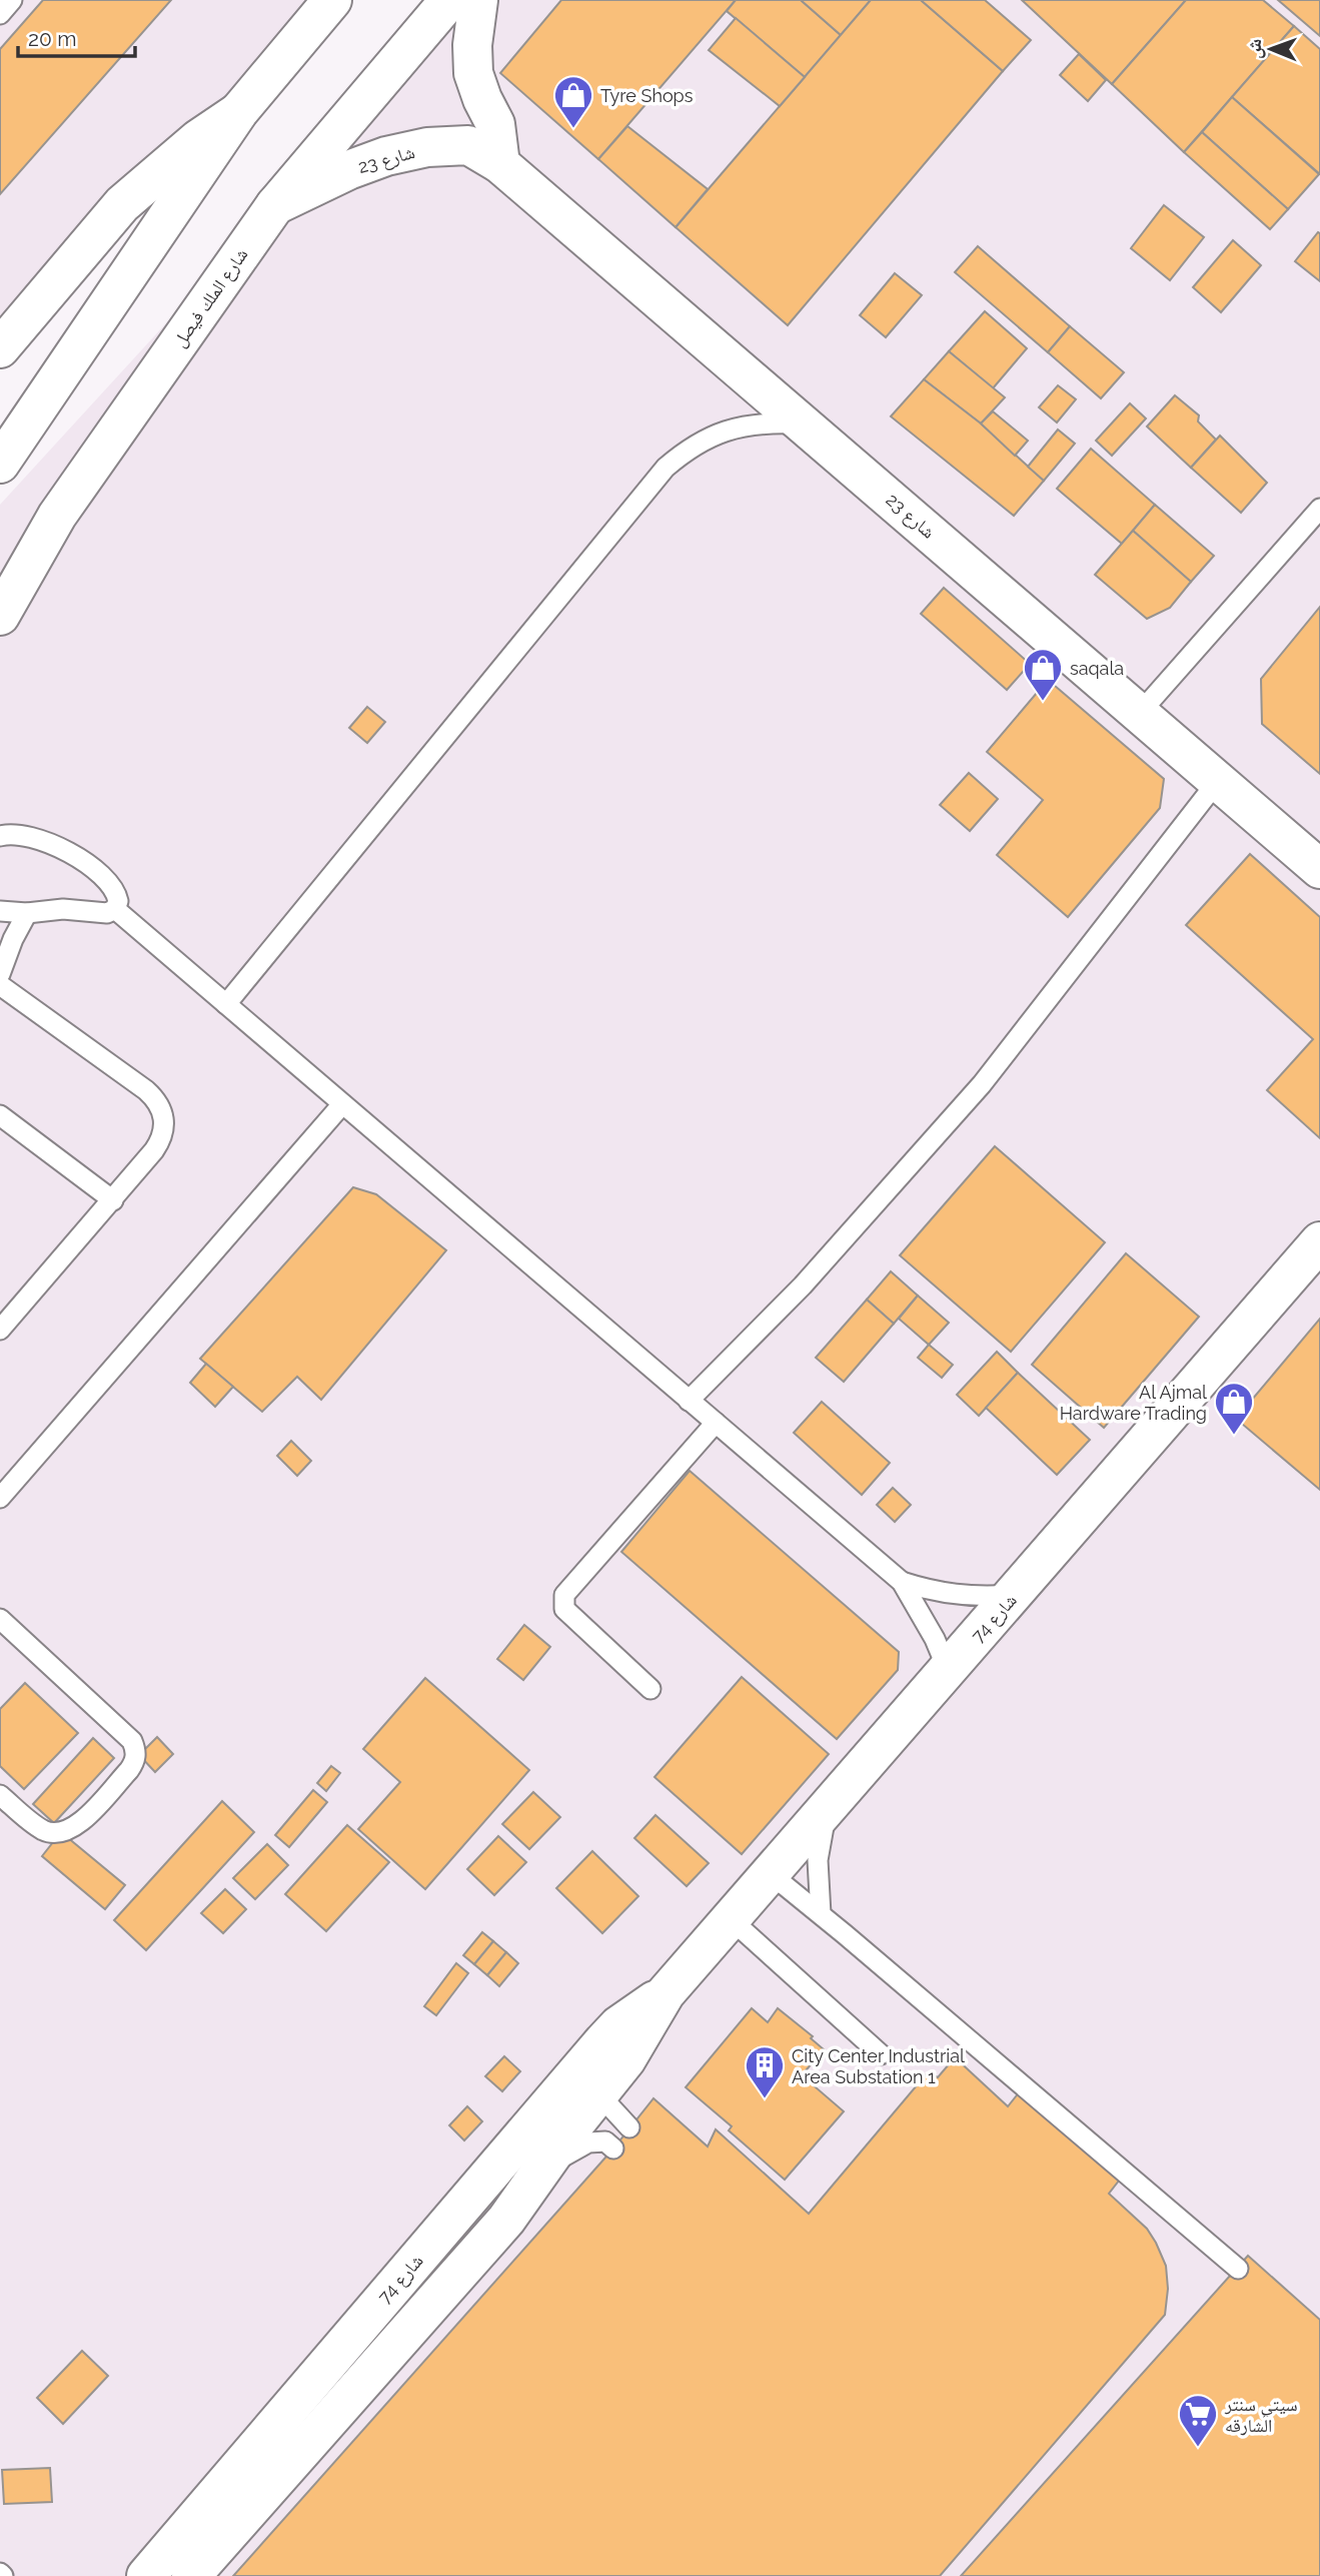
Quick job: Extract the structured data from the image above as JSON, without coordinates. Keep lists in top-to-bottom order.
{
  "streets": {
    "street": ["شارع 23", "شارع الملك فيصل", "شارع 74"]
  },
  "crossings": [
    ["شارع 23", "شارع الملك فيصل"]
  ],
  "places": {
    "shop": ["Tyre Shops", "saqala", "Al Ajmal Hardware Trading"],
    "building": ["City Center Industrial Area Substation 1"],
    "supermarket": ["سيتي سنتر الشارقه"]
  },
  "scale_bar": "20 m",
  "north": "left"
}
